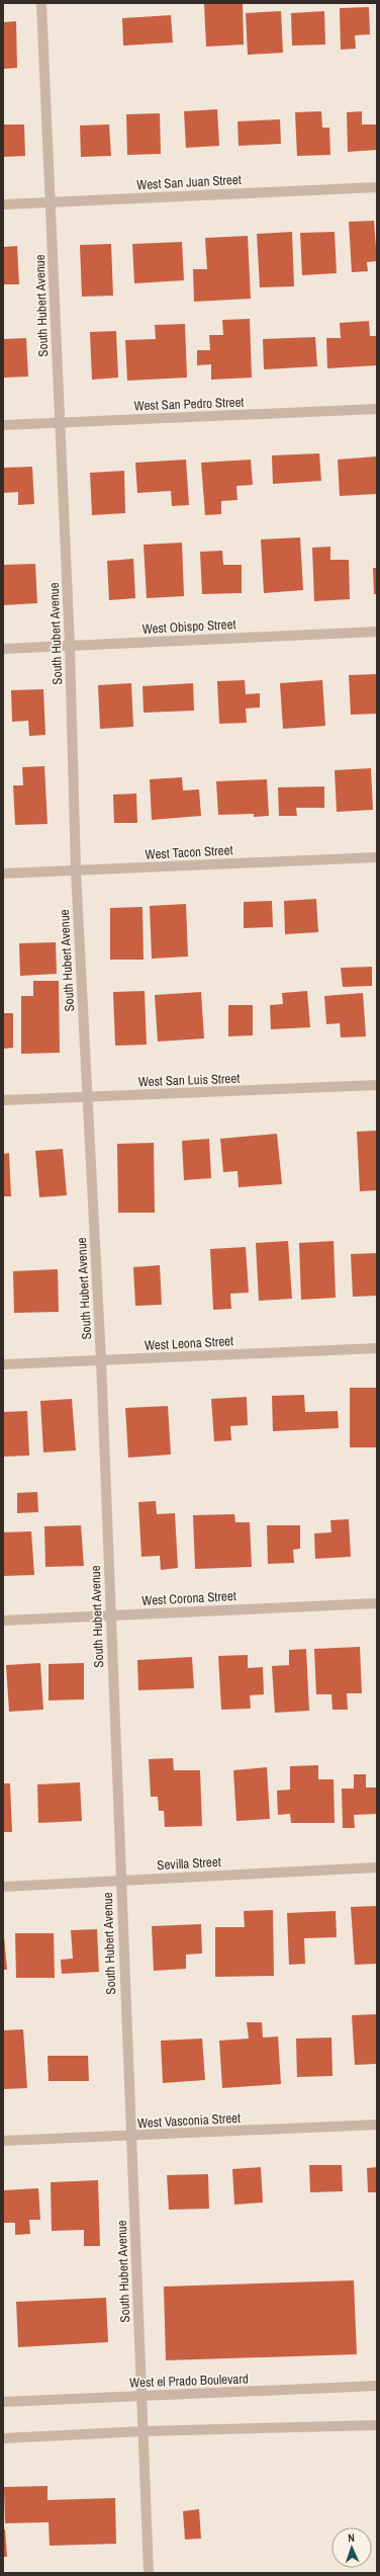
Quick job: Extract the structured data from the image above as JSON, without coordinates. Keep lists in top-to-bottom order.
{
  "streets": {
    "street": [
      "West San Juan Street",
      "South Hubert Avenue",
      "West San Pedro Street",
      "West Obispo Street",
      "West Tacon Street",
      "West San Luis Street",
      "West Leona Street",
      "West Corona Street",
      "Sevilla Street",
      "West Vasconia Street",
      "West el Prado Boulevard"
    ]
  },
  "crossings": [
    ["West San Juan Street", "South Hubert Avenue"],
    ["South Hubert Avenue", "West San Pedro Street"],
    ["South Hubert Avenue", "West Obispo Street"],
    ["South Hubert Avenue", "West Tacon Street"],
    ["South Hubert Avenue", "West San Luis Street"],
    ["South Hubert Avenue", "West Leona Street"],
    ["South Hubert Avenue", "West Corona Street"],
    ["South Hubert Avenue", "Sevilla Street"],
    ["South Hubert Avenue", "West Vasconia Street"],
    ["South Hubert Avenue", "West el Prado Boulevard"]
  ],
  "north": "top"
}
